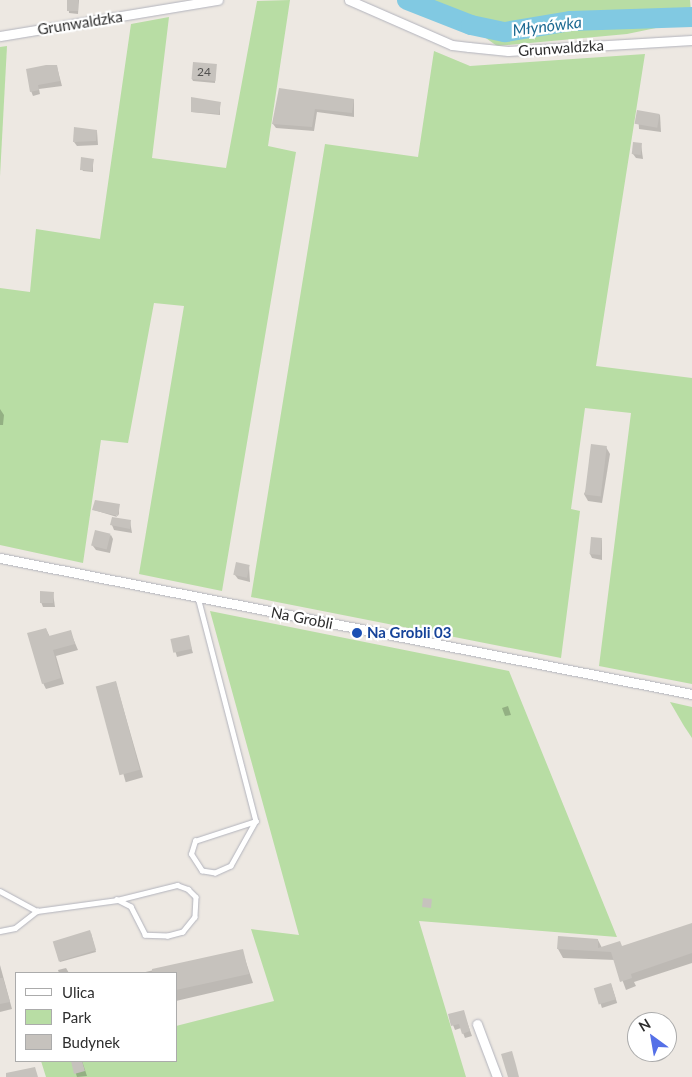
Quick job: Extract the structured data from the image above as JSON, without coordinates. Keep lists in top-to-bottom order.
{
  "streets": {
    "street": ["Grunwaldzka", "Na Grobli"]
  },
  "water": ["Młynówka"],
  "places": ["Na Grobli 03"],
  "house_numbers": ["24"],
  "legend": ["Ulica", "Park", "Budynek"],
  "north": "top left"
}
